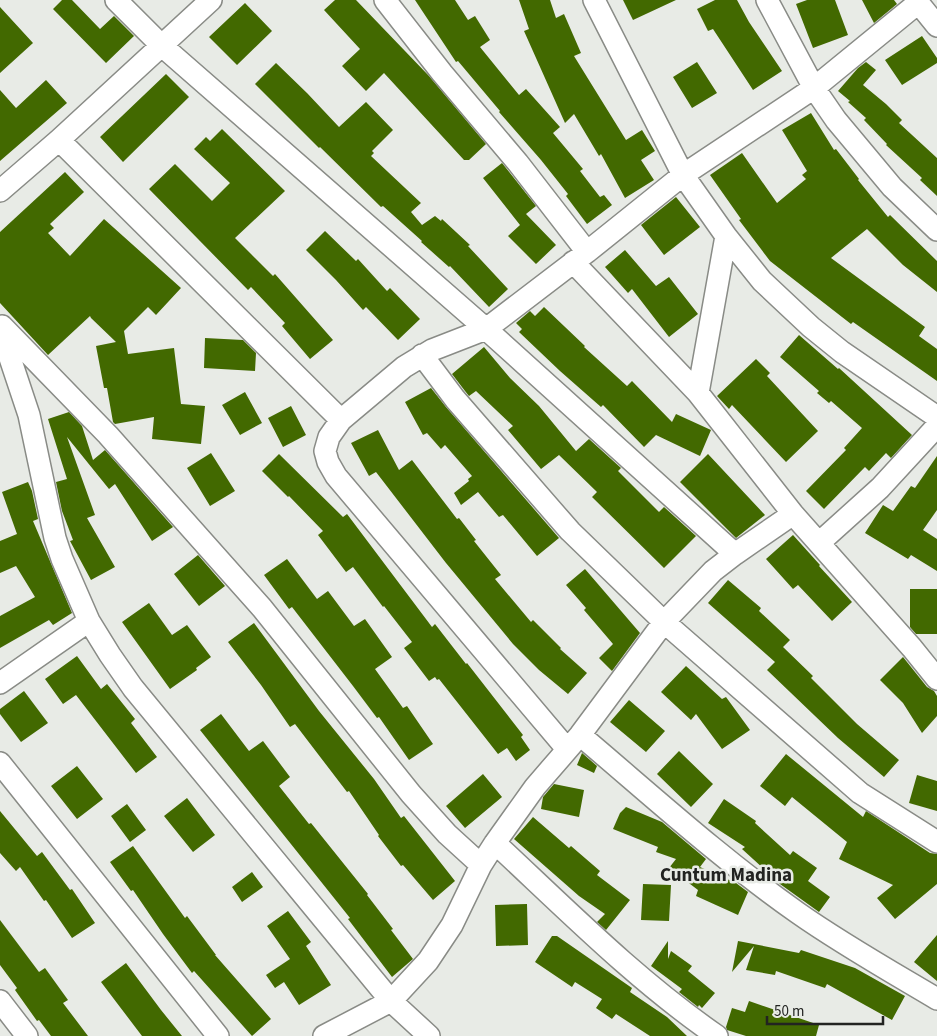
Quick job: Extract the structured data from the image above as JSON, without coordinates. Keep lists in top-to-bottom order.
{
  "districts": ["Cuntum Madina"],
  "scale_bar": "50 m"
}
